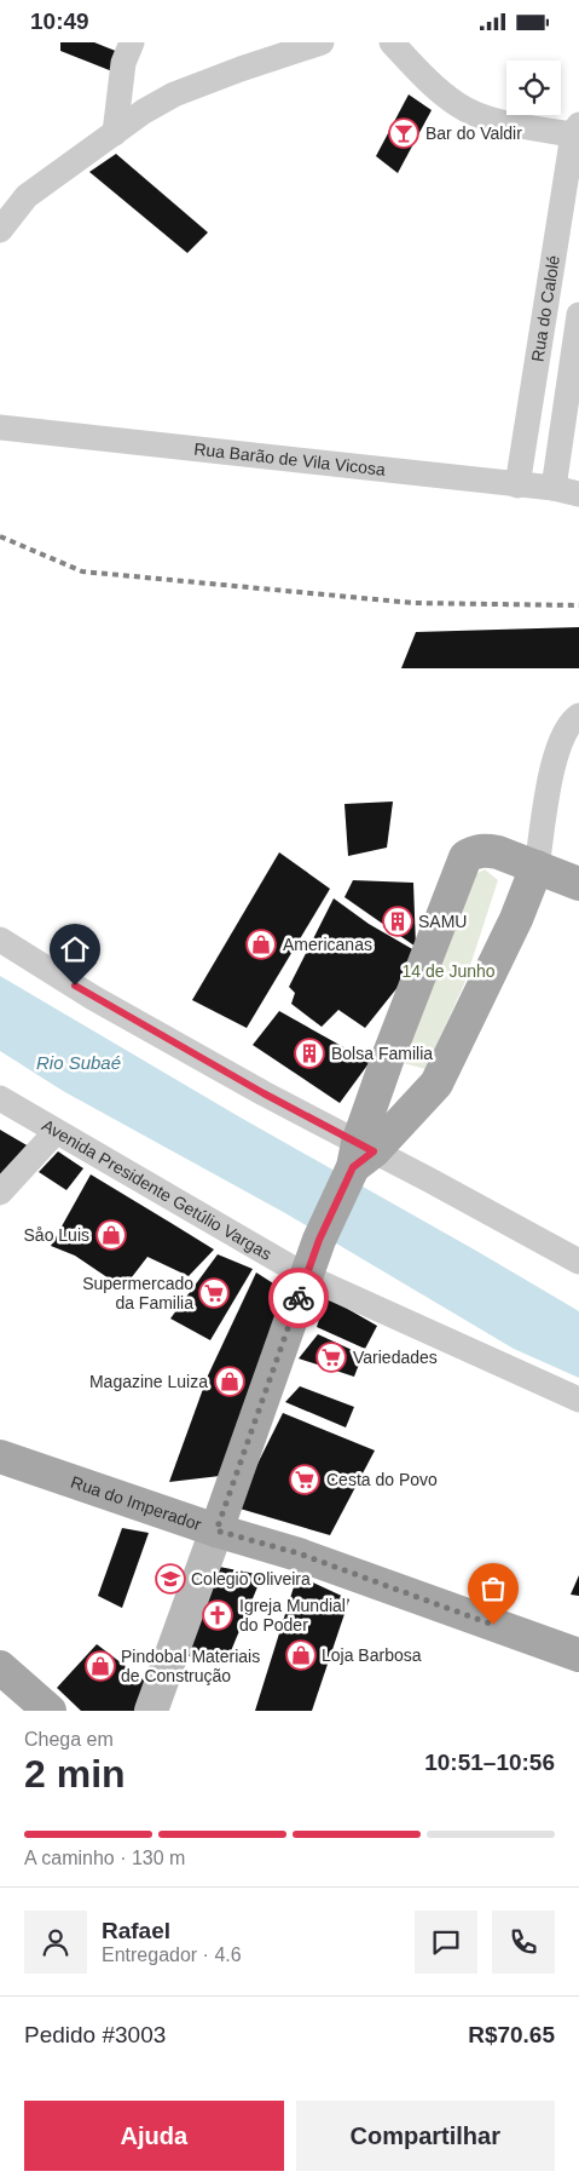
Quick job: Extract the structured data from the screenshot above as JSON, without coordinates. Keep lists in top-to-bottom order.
{
  "streets": {
    "main road": ["Rua do Imperador"],
    "street": ["Rua do Calolé", "Rua Barão de Vila Vicosa", "Avenida Presidente Getúlio Vargas"]
  },
  "crossings": [
    ["Rua do Calolé", "Rua Barão de Vila Vicosa"]
  ],
  "water": ["Rio Subaé"],
  "parks": ["14 de Junho"],
  "places": {
    "bar": ["Bar do Valdir"],
    "building": ["SAMU", "Bolsa Familia"],
    "shop": [
      "Americanas",
      "Såo Luis",
      "Magazine Luiza",
      "Loja Barbosa",
      "Pindobal Materiais de Construção"
    ],
    "supermarket": ["Supermercado da Familia", "Variedades", "Cesta do Povo"],
    "school or university": ["Colegio Oliveira"],
    "church": ["Igreja Mundial do Poder"]
  },
  "page": {
    "status": "10:49",
    "heading": ["2 min", "Chega em", "10:51–10:56"],
    "panel": [
      "Rafael",
      "Entregador · 4.6",
      "Pedido #3003",
      "R$70.65"
    ],
    "bar": "A caminho · 130 m",
    "buttons": ["Ajuda", "Compartilhar"]
  }
}
